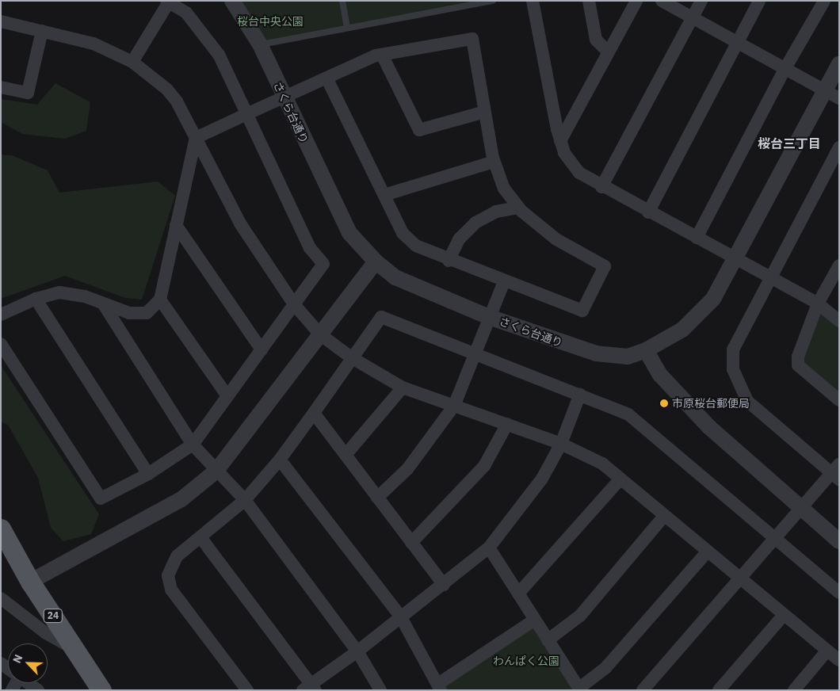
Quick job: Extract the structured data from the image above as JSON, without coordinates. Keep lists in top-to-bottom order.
{
  "streets": {
    "main road": ["24"],
    "street": ["さくら台通り"]
  },
  "districts": ["桜台三丁目"],
  "parks": ["桜台中央公園", "わんぱく公園"],
  "places": ["市原桜台郵便局"],
  "north": "top left"
}
